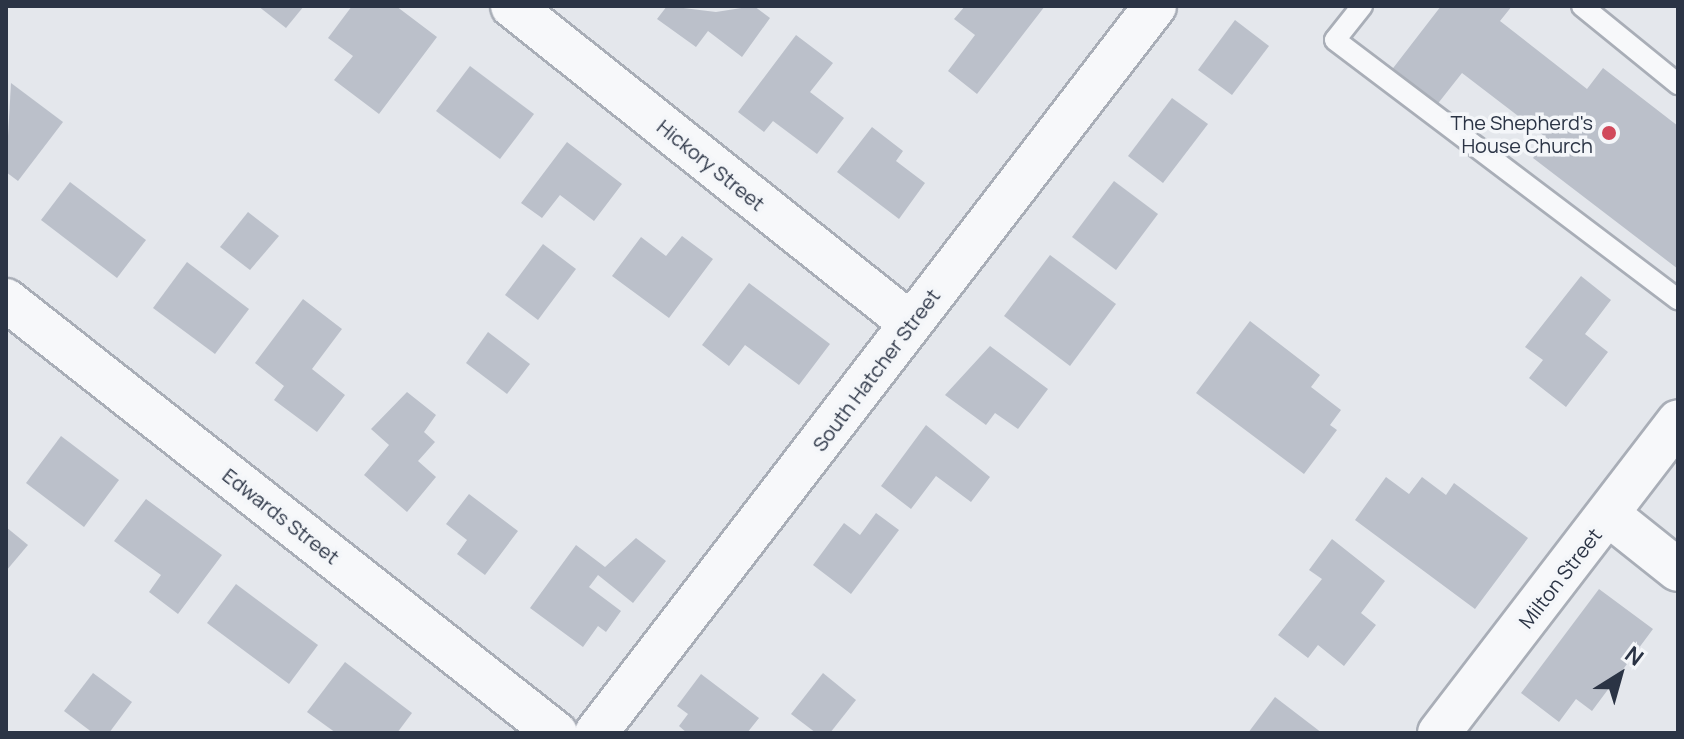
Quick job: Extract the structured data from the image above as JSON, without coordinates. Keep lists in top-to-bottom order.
{
  "streets": {
    "street": [
      "Hickory Street",
      "South Hatcher Street",
      "Edwards Street",
      "Milton Street"
    ]
  },
  "crossings": [
    ["Hickory Street", "South Hatcher Street"]
  ],
  "places": ["The Shepherd's House Church"],
  "north": "top right"
}
